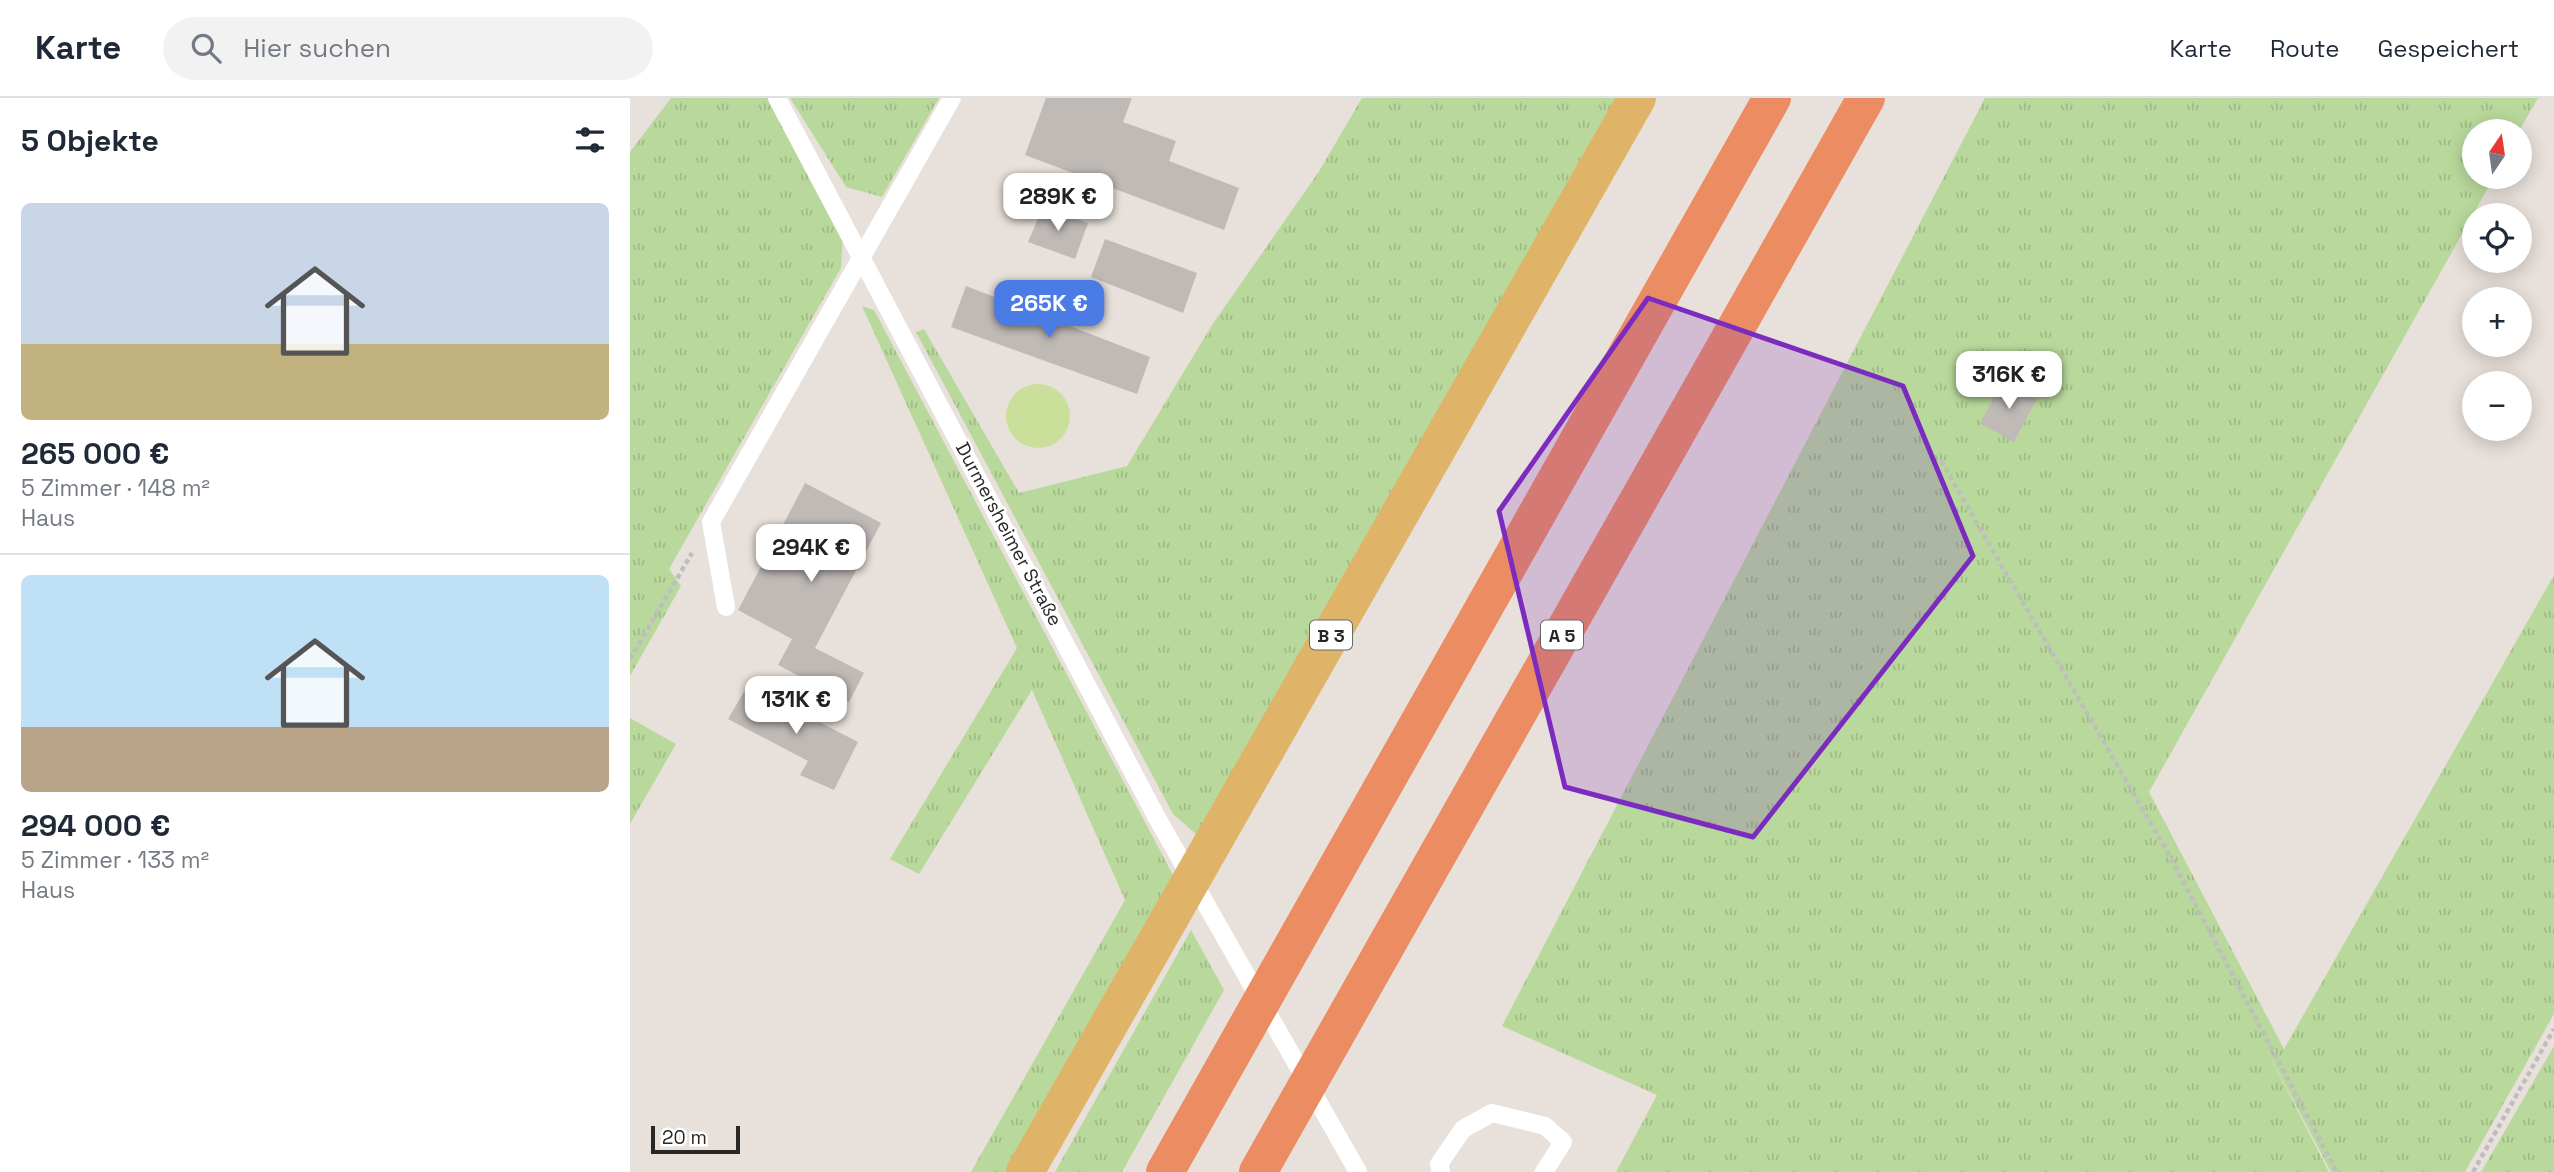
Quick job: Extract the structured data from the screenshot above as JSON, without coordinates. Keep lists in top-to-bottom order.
{
  "streets": {
    "highway": ["A 5"],
    "main road": ["B 3"],
    "lane": ["Durmersheimer Straße"]
  },
  "scale_bar": "20 m",
  "north": "top",
  "page": {
    "header": "Karte",
    "search": "Hier suchen",
    "nav": ["Karte", "Route", "Gespeichert"],
    "heading": "5 Objekte",
    "map_buttons": ["+", "−"],
    "price": [
      "289K €",
      "265K €",
      "316K €",
      "294K €",
      "131K €"
    ],
    "list": [
      {
        "name": "265 000 €",
        "note": "5 Zimmer · 148 m² · Haus"
      },
      {
        "name": "294 000 €",
        "note": "5 Zimmer · 133 m² · Haus"
      }
    ],
    "scale": "20 m"
  }
}
